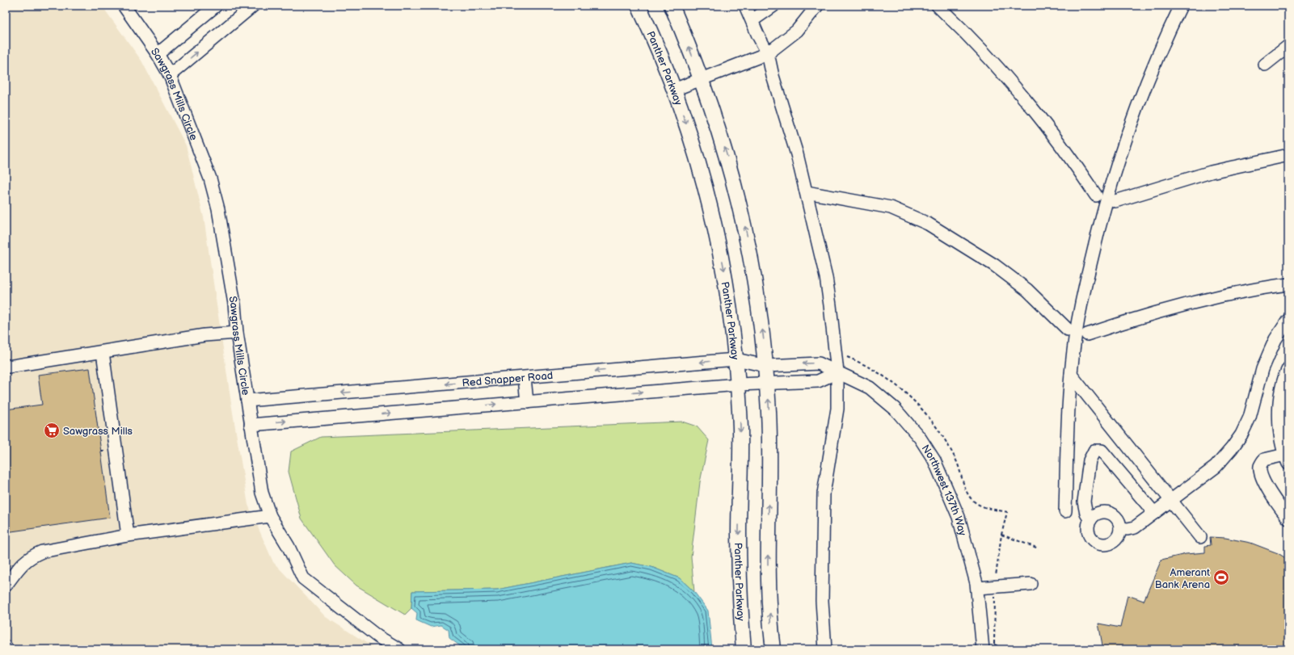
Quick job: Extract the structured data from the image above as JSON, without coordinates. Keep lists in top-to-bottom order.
{
  "streets": {
    "main road": ["Panther Parkway"],
    "street": ["Sawgrass Mills Circle", "Red Snapper Road", "Northwest 137th Way"]
  },
  "crossings": [
    ["Panther Parkway", "Red Snapper Road"],
    ["Sawgrass Mills Circle", "Red Snapper Road"],
    ["Red Snapper Road", "Northwest 137th Way"]
  ],
  "places": {
    "supermarket": ["Sawgrass Mills"],
    "sports": ["Amerant Bank Arena"]
  }
}
